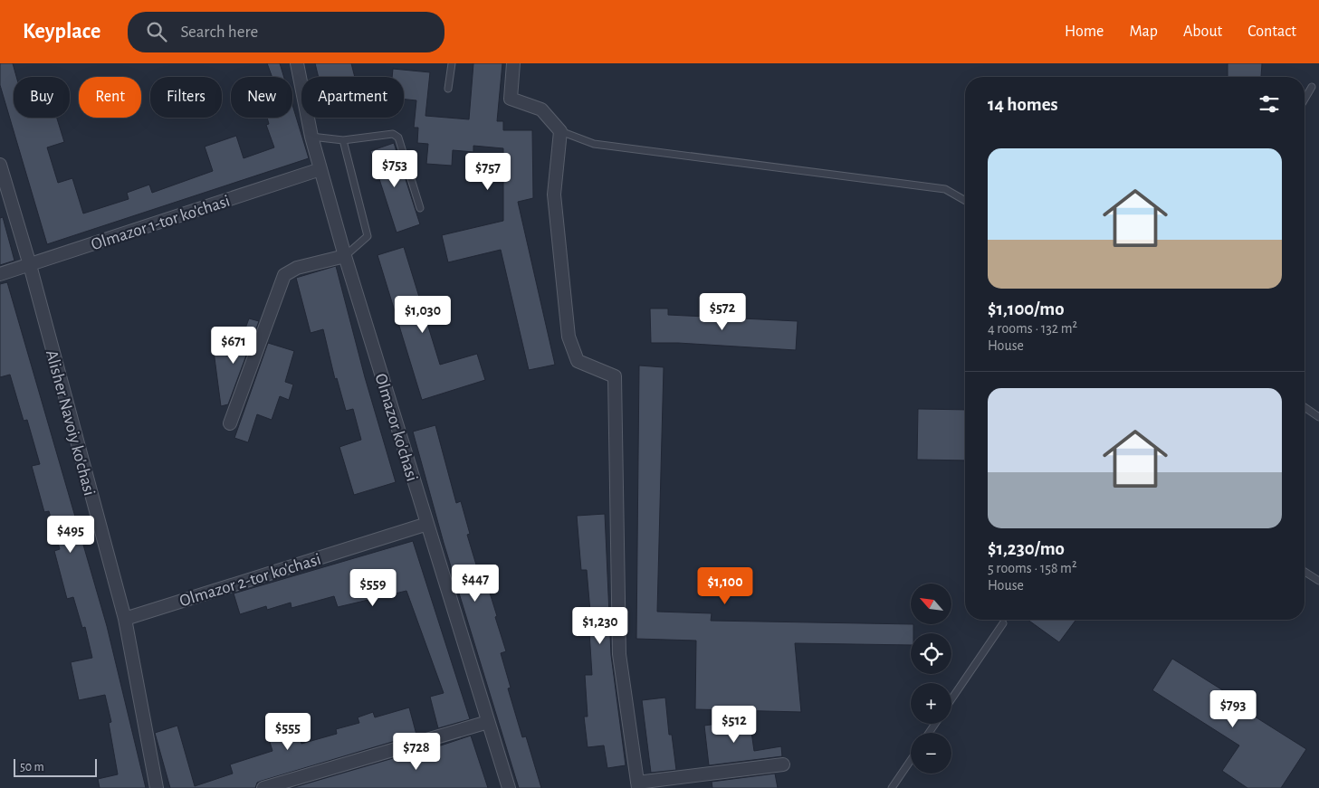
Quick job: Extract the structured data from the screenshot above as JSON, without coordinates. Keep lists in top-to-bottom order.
{
  "streets": {
    "street": [
      "Olmazor 1-tor ko'chasi",
      "Alisher Navoiy ko'chasi",
      "Olmazor ko'chasi",
      "Olmazor 2-tor ko'chasi"
    ]
  },
  "crossings": [
    ["Olmazor 1-tor ko'chasi", "Alisher Navoiy ko'chasi"],
    ["Olmazor 1-tor ko'chasi", "Olmazor ko'chasi"],
    ["Alisher Navoiy ko'chasi", "Olmazor 2-tor ko'chasi"],
    ["Olmazor ko'chasi", "Olmazor 2-tor ko'chasi"]
  ],
  "scale_bar": "50 m",
  "north": "top left",
  "page": {
    "header": "Keyplace",
    "search": "Search here",
    "nav": [
      "Home",
      "Map",
      "About",
      "Contact"
    ],
    "chip": [
      "Buy",
      "Rent",
      "Filters",
      "New",
      "Apartment"
    ],
    "heading": "14 homes",
    "list": [
      {
        "name": "$1,100/mo",
        "note": "4 rooms · 132 m² · House"
      },
      {
        "name": "$1,230/mo",
        "note": "5 rooms · 158 m² · House"
      }
    ],
    "price": [
      "$753",
      "$757",
      "$572",
      "$1,030",
      "$671",
      "$495",
      "$447",
      "$1,100",
      "$559",
      "$1,230",
      "$793",
      "$512",
      "$555",
      "$728"
    ],
    "map_buttons": ["+", "−"],
    "scale": "50 m"
  }
}
